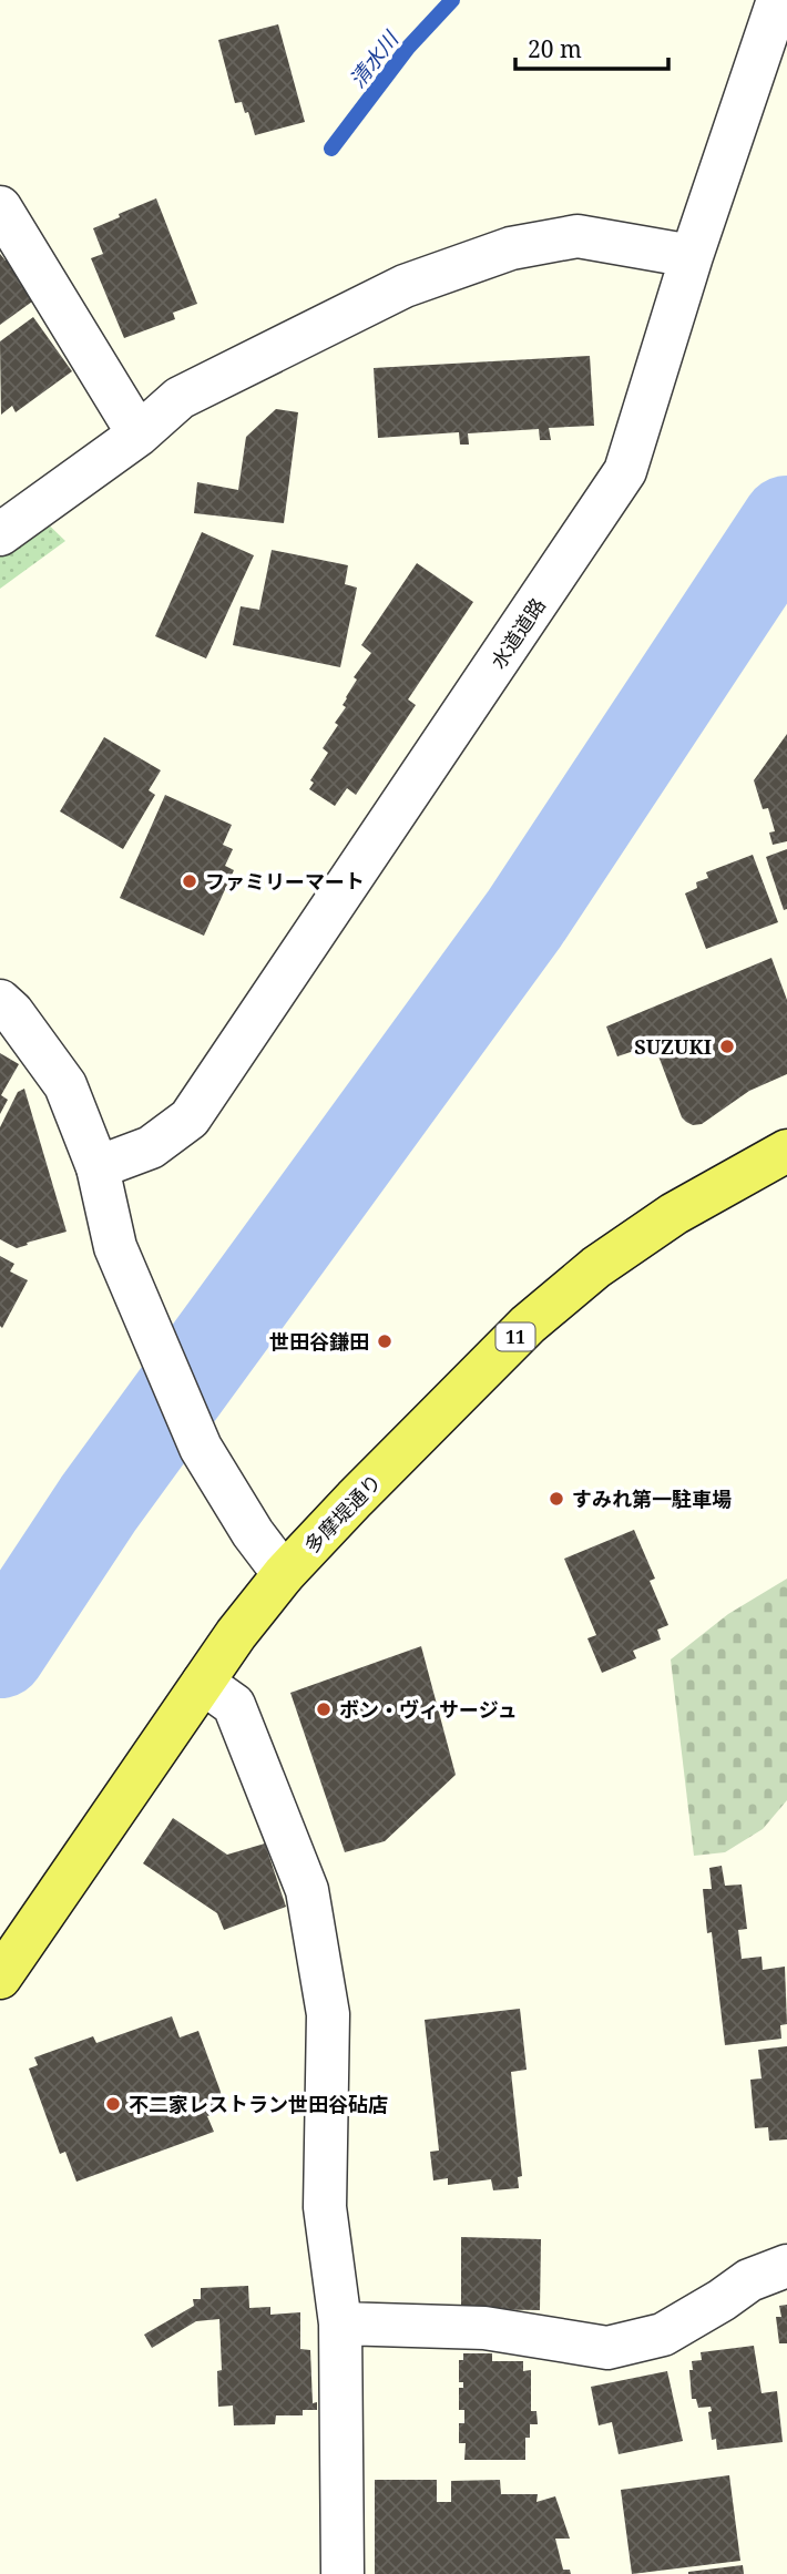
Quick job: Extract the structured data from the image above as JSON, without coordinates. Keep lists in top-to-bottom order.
{
  "streets": {
    "main road": ["11", "多摩堤通り"],
    "street": ["水道道路"]
  },
  "water": ["清水川"],
  "places": [
    "ファミリーマート",
    "SUZUKI",
    "世田谷鎌田",
    "すみれ第一駐車場",
    "ボン・ヴィサージュ",
    "不二家レストラン世田谷砧店"
  ],
  "scale_bar": "20 m"
}
